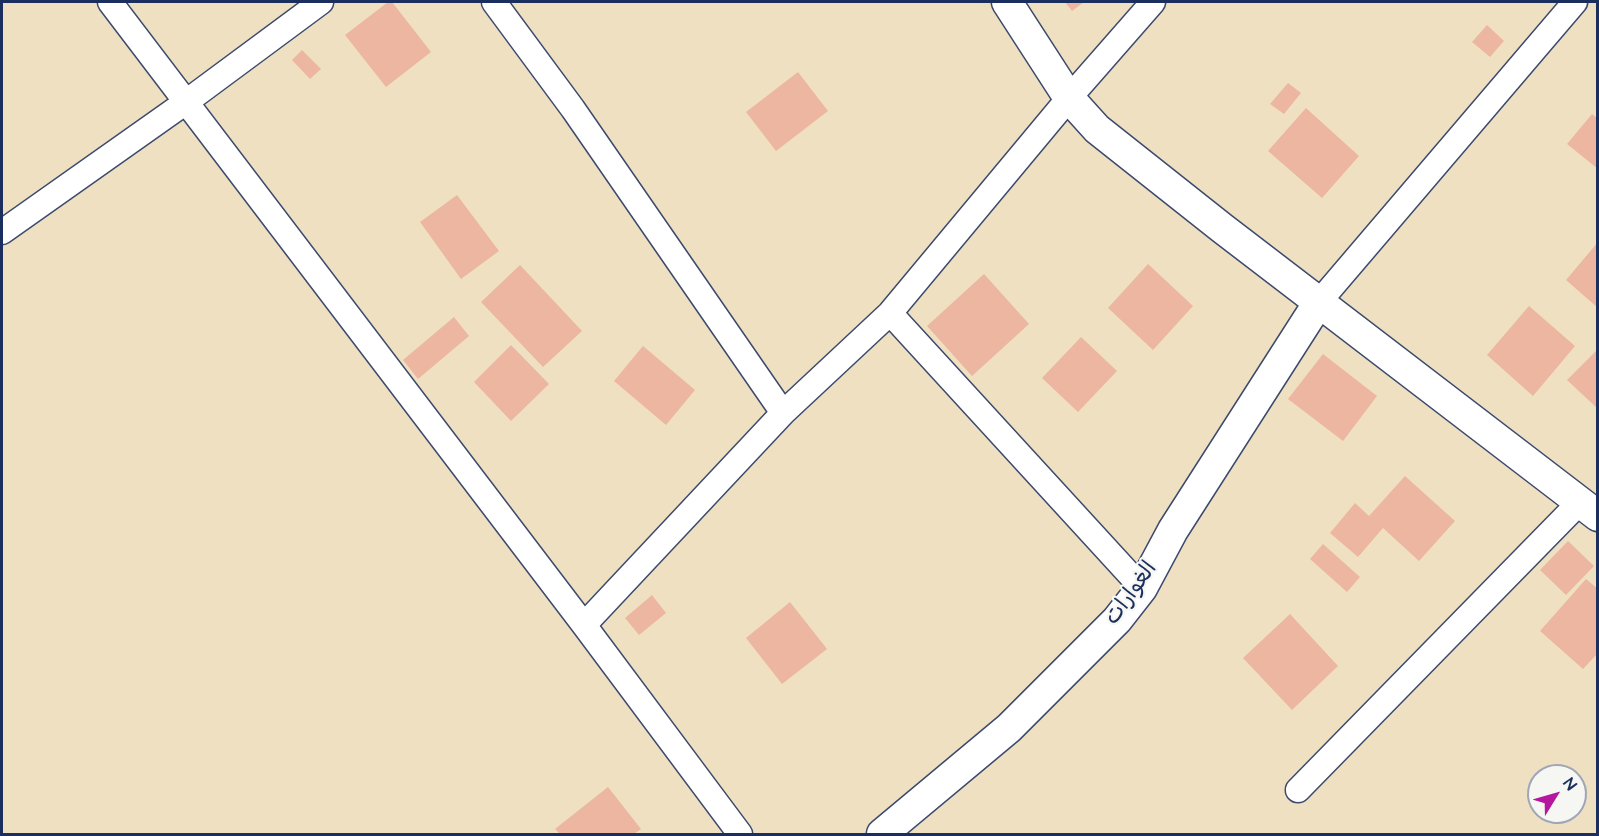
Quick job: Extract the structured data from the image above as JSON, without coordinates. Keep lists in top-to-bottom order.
{
  "streets": {
    "street": ["الغوارات"]
  },
  "north": "top right"
}
